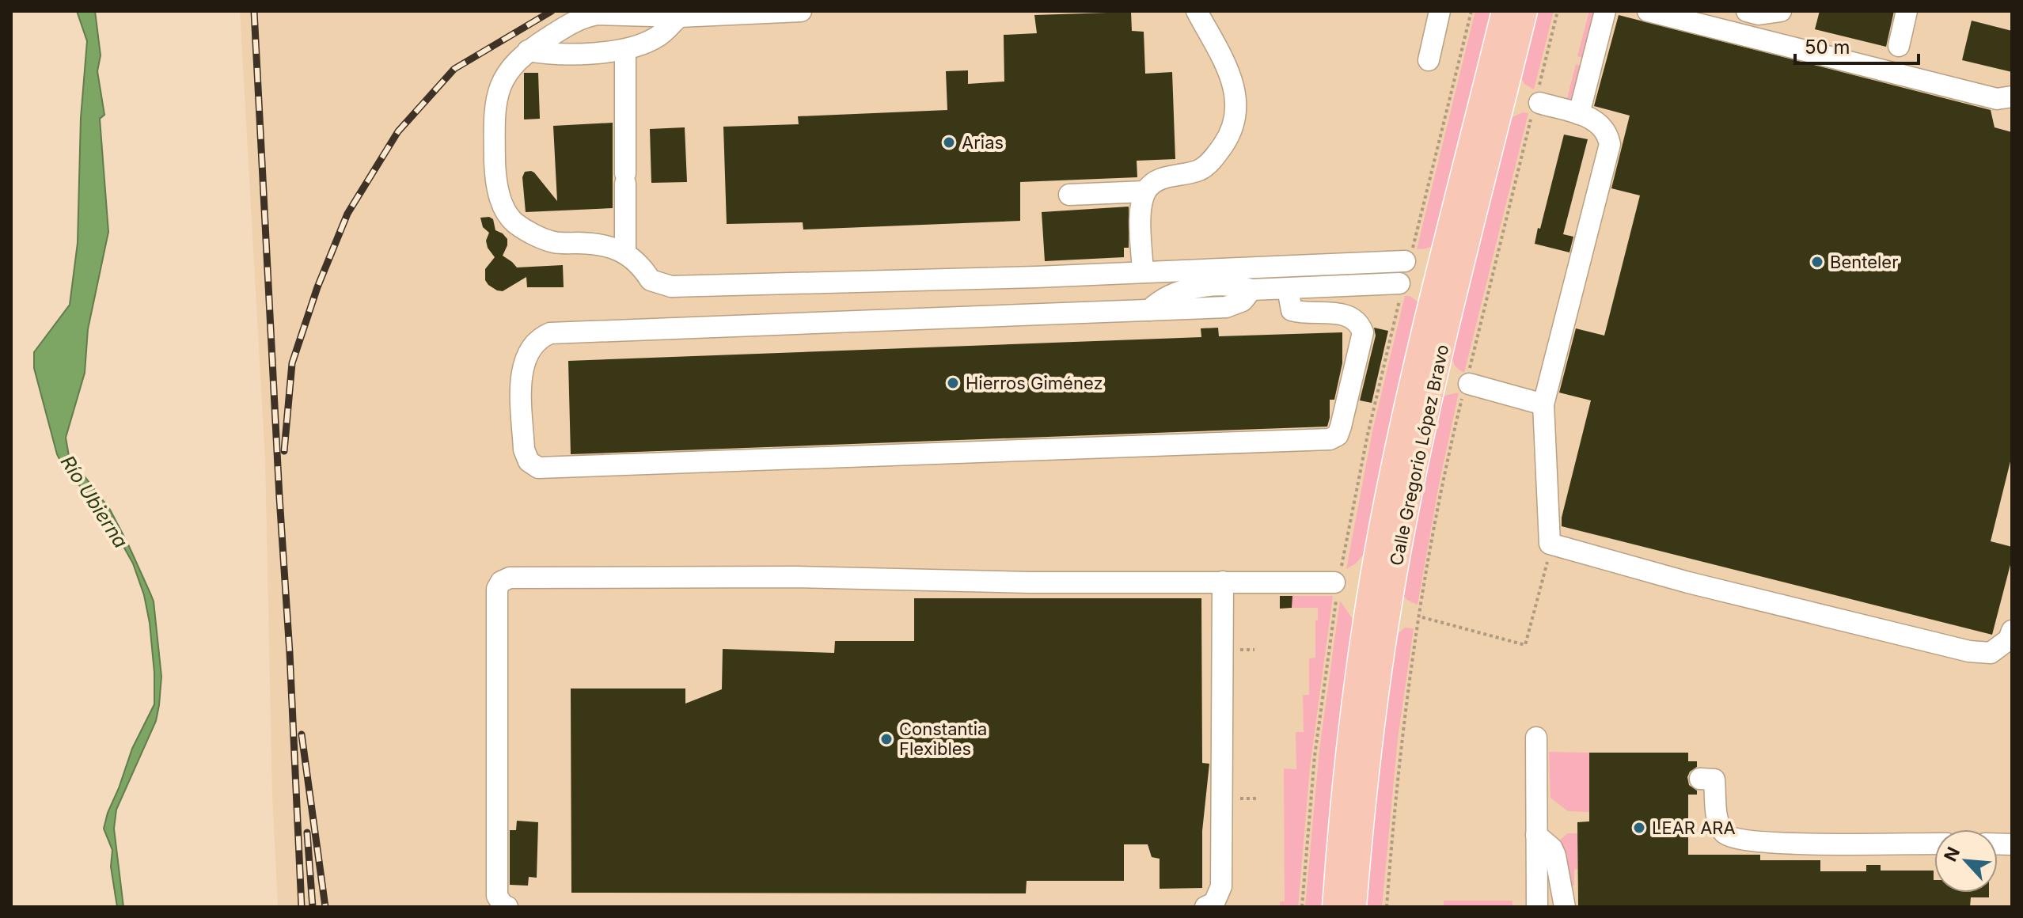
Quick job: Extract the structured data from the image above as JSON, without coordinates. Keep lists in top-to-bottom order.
{
  "streets": {
    "main road": ["Calle Gregorio López Bravo"]
  },
  "water": ["Río Ubierna"],
  "places": [
    "Arias",
    "Benteler",
    "Hierros Giménez",
    "Constantia Flexibles",
    "LEAR ARA"
  ],
  "scale_bar": "50 m",
  "north": "top left"
}
